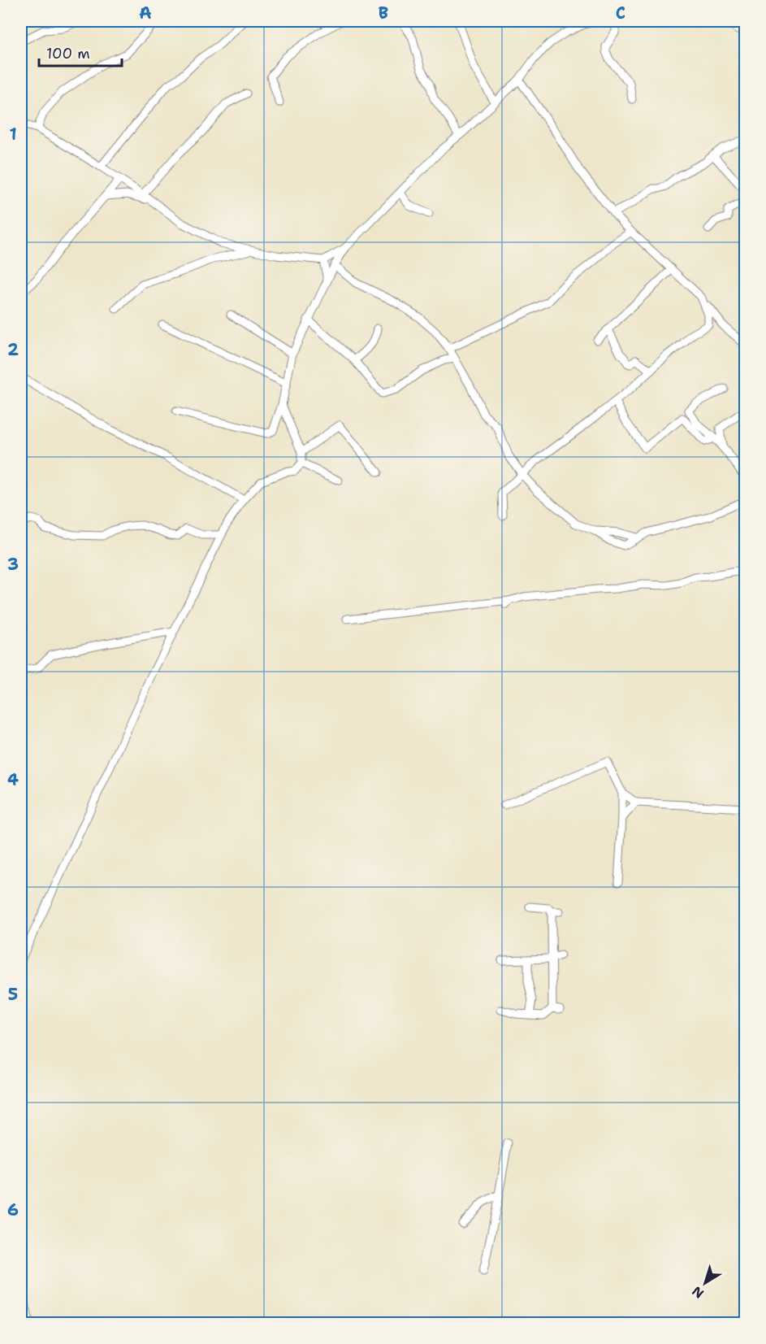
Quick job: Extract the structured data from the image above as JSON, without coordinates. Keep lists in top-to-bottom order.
{
  "scale_bar": "100 m",
  "north": "bottom left",
  "grid": {
    "columns": ["A", "B", "C"],
    "rows": [
      "1",
      "2",
      "3",
      "4",
      "5",
      "6"
    ]
  }
}
